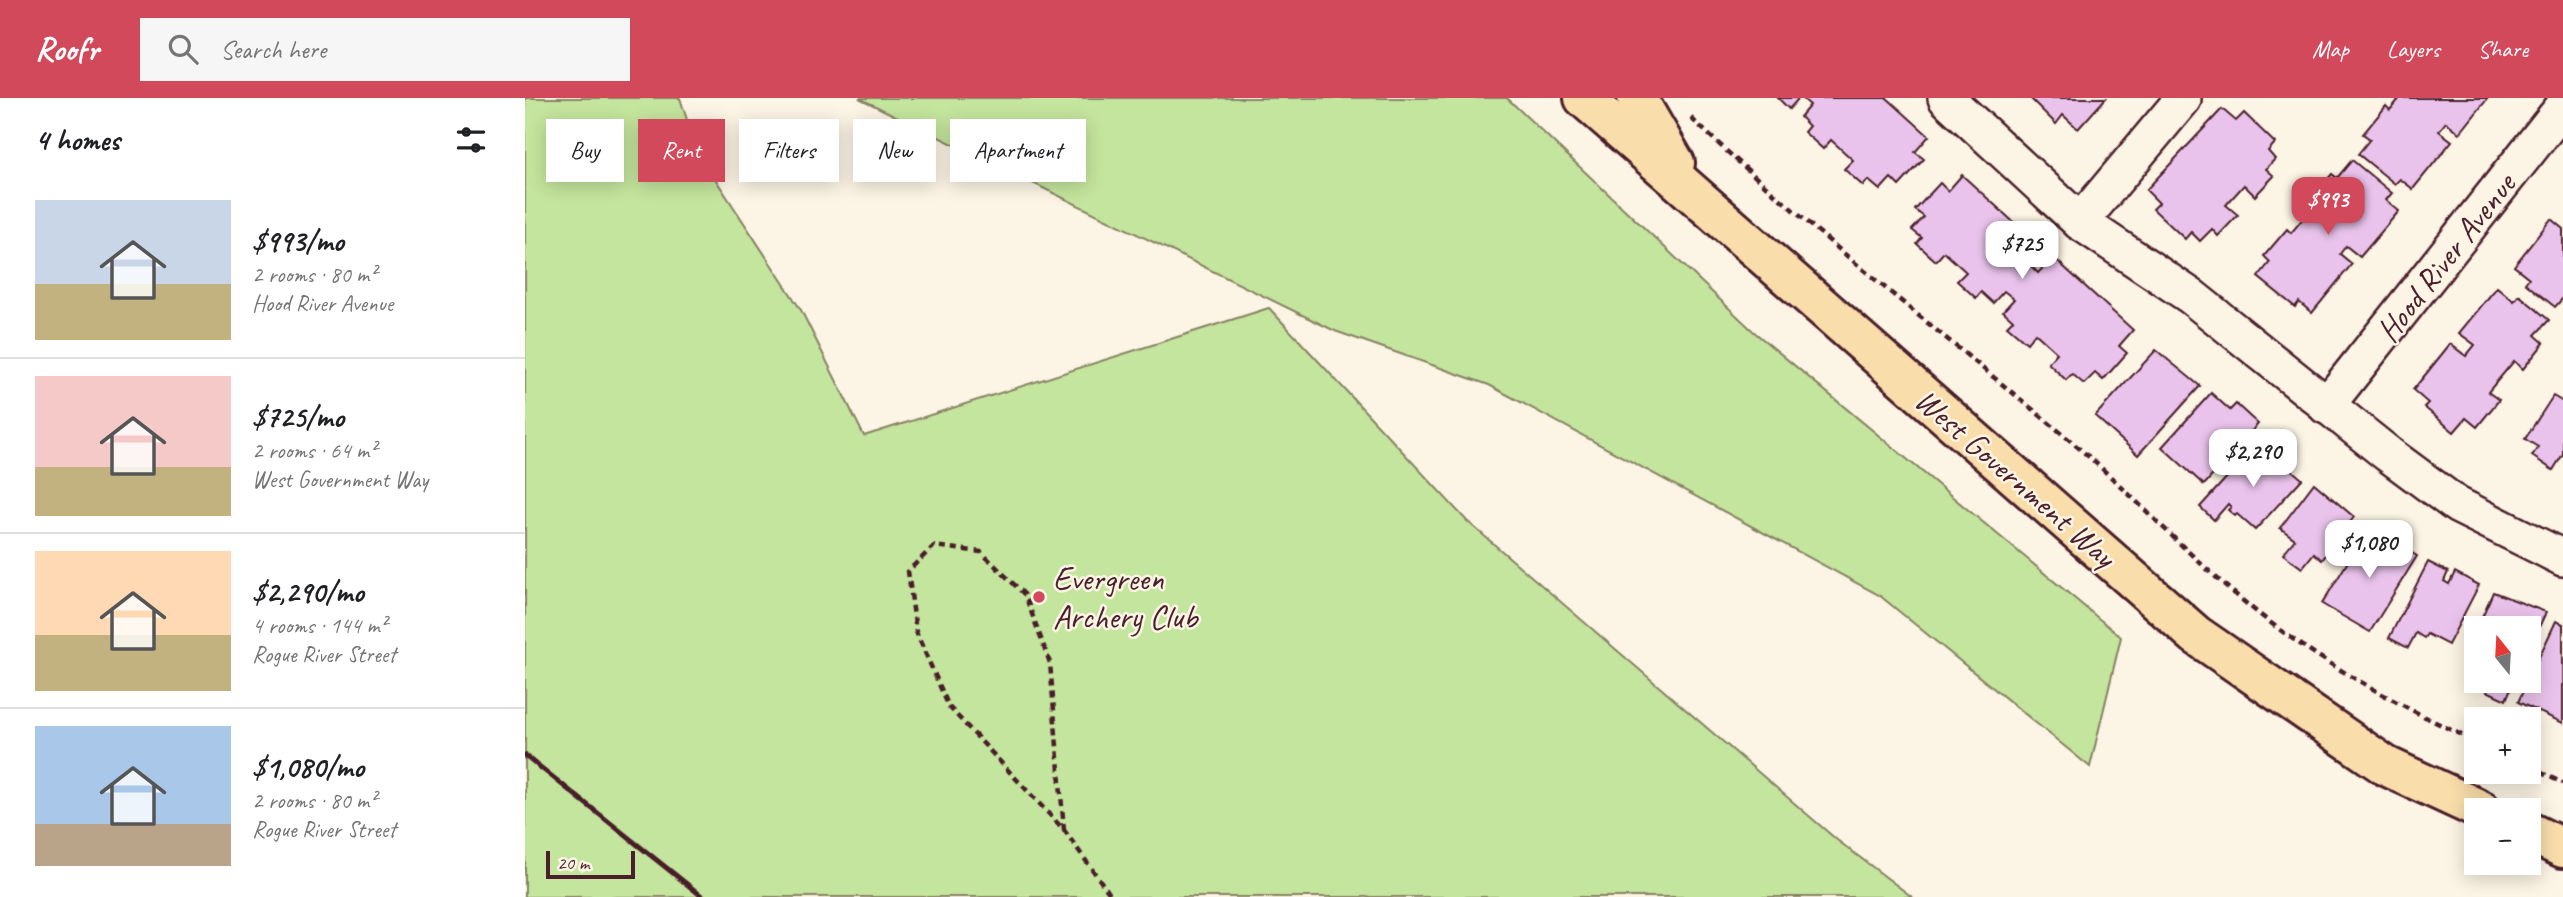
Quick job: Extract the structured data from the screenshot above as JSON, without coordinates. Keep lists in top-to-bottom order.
{
  "streets": {
    "main road": ["West Government Way"],
    "street": ["Hood River Avenue"]
  },
  "places": ["Evergreen Archery Club"],
  "scale_bar": "20 m",
  "north": "top",
  "page": {
    "header": "Roofr",
    "search": "Search here",
    "nav": ["Map", "Layers", "Share"],
    "heading": "4 homes",
    "chip": [
      "Buy",
      "Rent",
      "Filters",
      "New",
      "Apartment"
    ],
    "price": [
      "$993",
      "$725",
      "$2,290",
      "$1,080"
    ],
    "list": [
      {
        "name": "$993/mo",
        "note": "2 rooms · 80 m² · Hood River Avenue"
      },
      {
        "name": "$725/mo",
        "note": "2 rooms · 64 m² · West Government Way"
      },
      {
        "name": "$2,290/mo",
        "note": "4 rooms · 144 m² · Rogue River Street"
      },
      {
        "name": "$1,080/mo",
        "note": "2 rooms · 80 m² · Rogue River Street"
      }
    ],
    "map_buttons": ["+", "−"],
    "scale": "20 m"
  }
}
